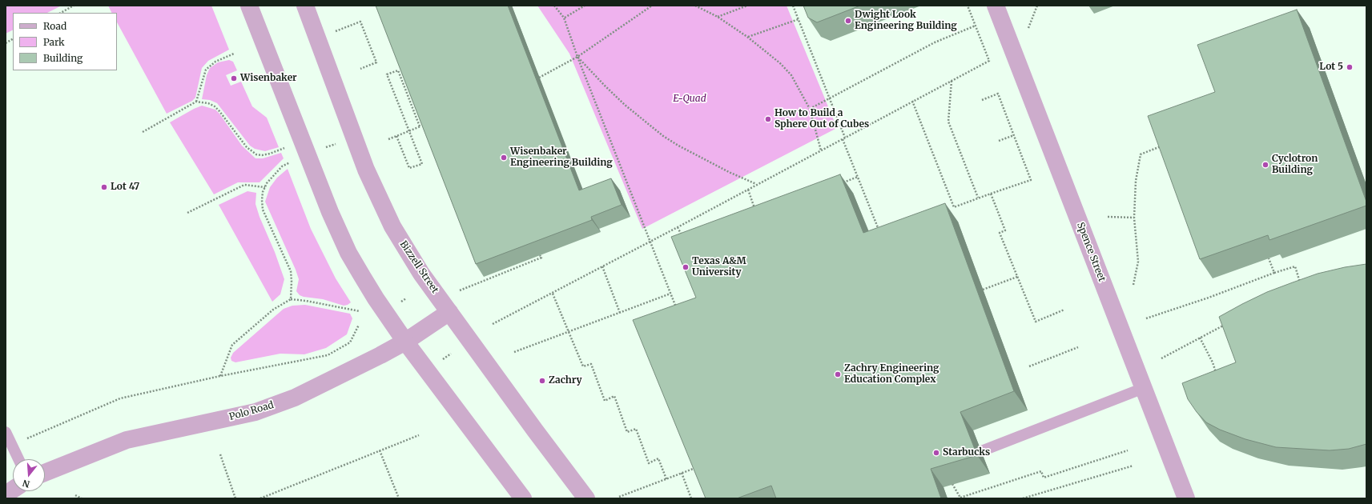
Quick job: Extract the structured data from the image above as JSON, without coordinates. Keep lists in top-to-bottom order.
{
  "streets": {
    "street": ["Spence Street", "Bizzell Street", "Polo Road"]
  },
  "crossings": [
    ["Bizzell Street", "Polo Road"]
  ],
  "parks": ["E-Quad"],
  "places": [
    "Dwight Look Engineering Building",
    "Lot 5",
    "Wisenbaker",
    "How to Build a Sphere Out of Cubes",
    "Wisenbaker Engineering Building",
    "Cyclotron Building",
    "Lot 47",
    "Texas A&M University",
    "Zachry Engineering Education Complex",
    "Zachry",
    "Starbucks"
  ],
  "legend": ["Road", "Park", "Building"],
  "north": "bottom"
}
